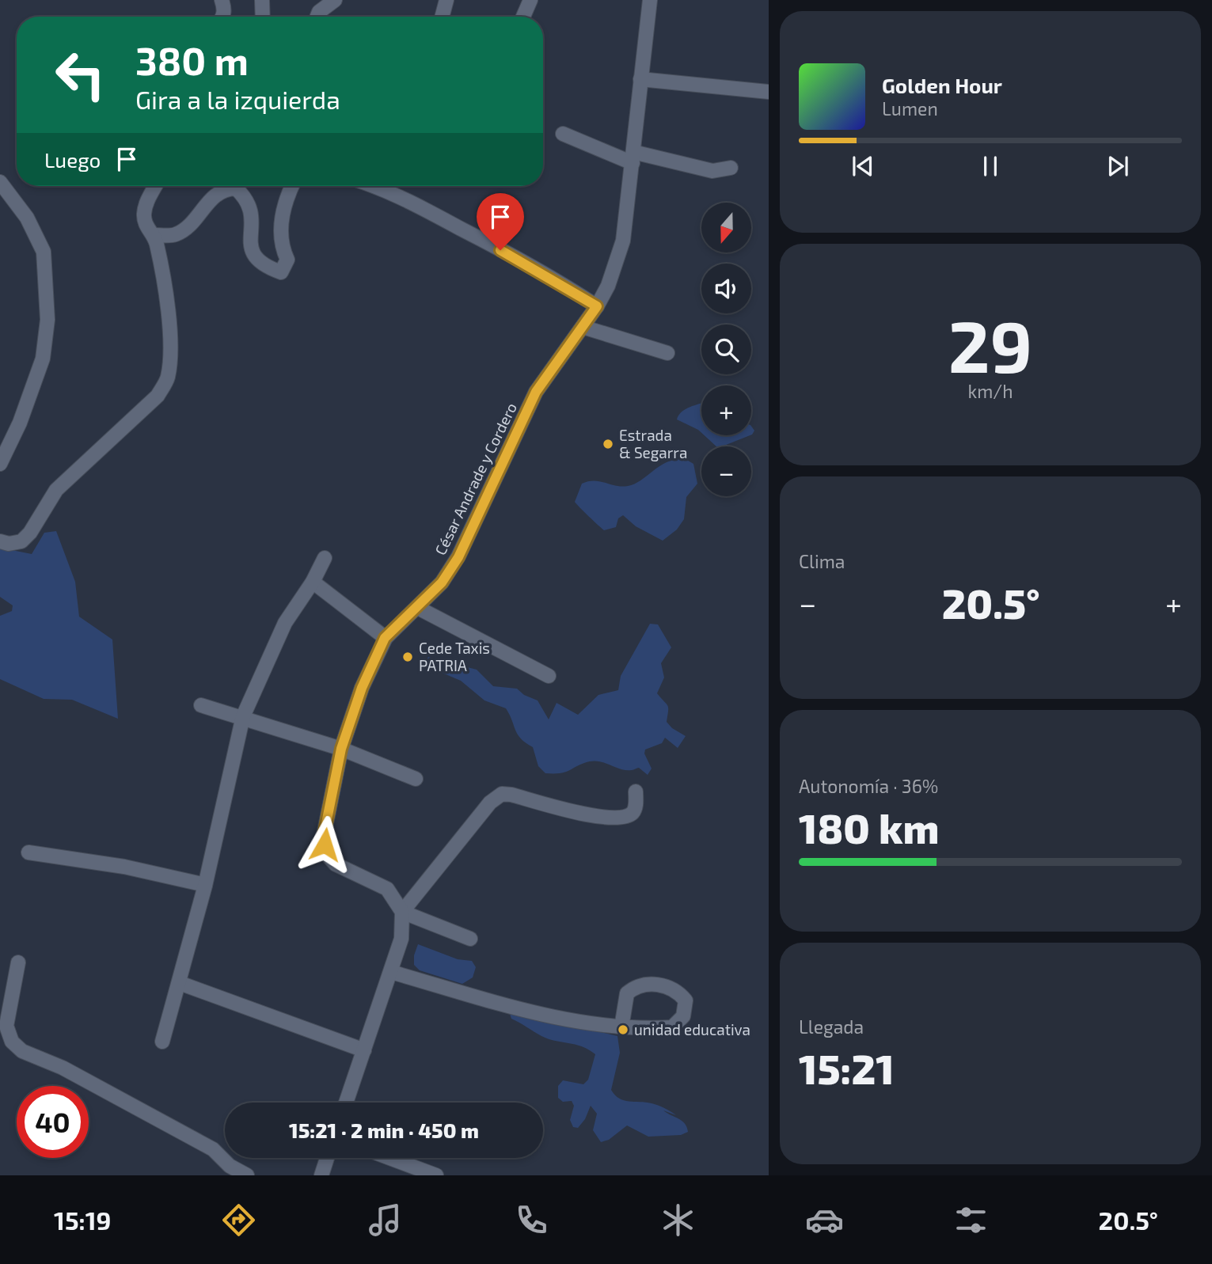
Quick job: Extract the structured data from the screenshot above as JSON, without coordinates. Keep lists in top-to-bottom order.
{
  "streets": {
    "street": ["César Andrade y Cordero"]
  },
  "places": ["Estrada & Segarra", "Cede Taxis PATRIA", "unidad educativa"],
  "north": "bottom",
  "page": {
    "turn": ["380 m", "Gira a la izquierda"],
    "song": ["Golden Hour", "Lumen"],
    "then": "Luego",
    "map_buttons": ["+", "−"],
    "tile": [
      ["29", "km/h"],
      "Clima",
      ["Autonomía · 36%", "180 km"],
      ["Llegada", "15:21"]
    ],
    "heat": ["−", "20.5°", "+"],
    "limit": "40",
    "trip": "15:21 · 2 min · 450 m",
    "tabs": ["15:19", "20.5°"]
  }
}
